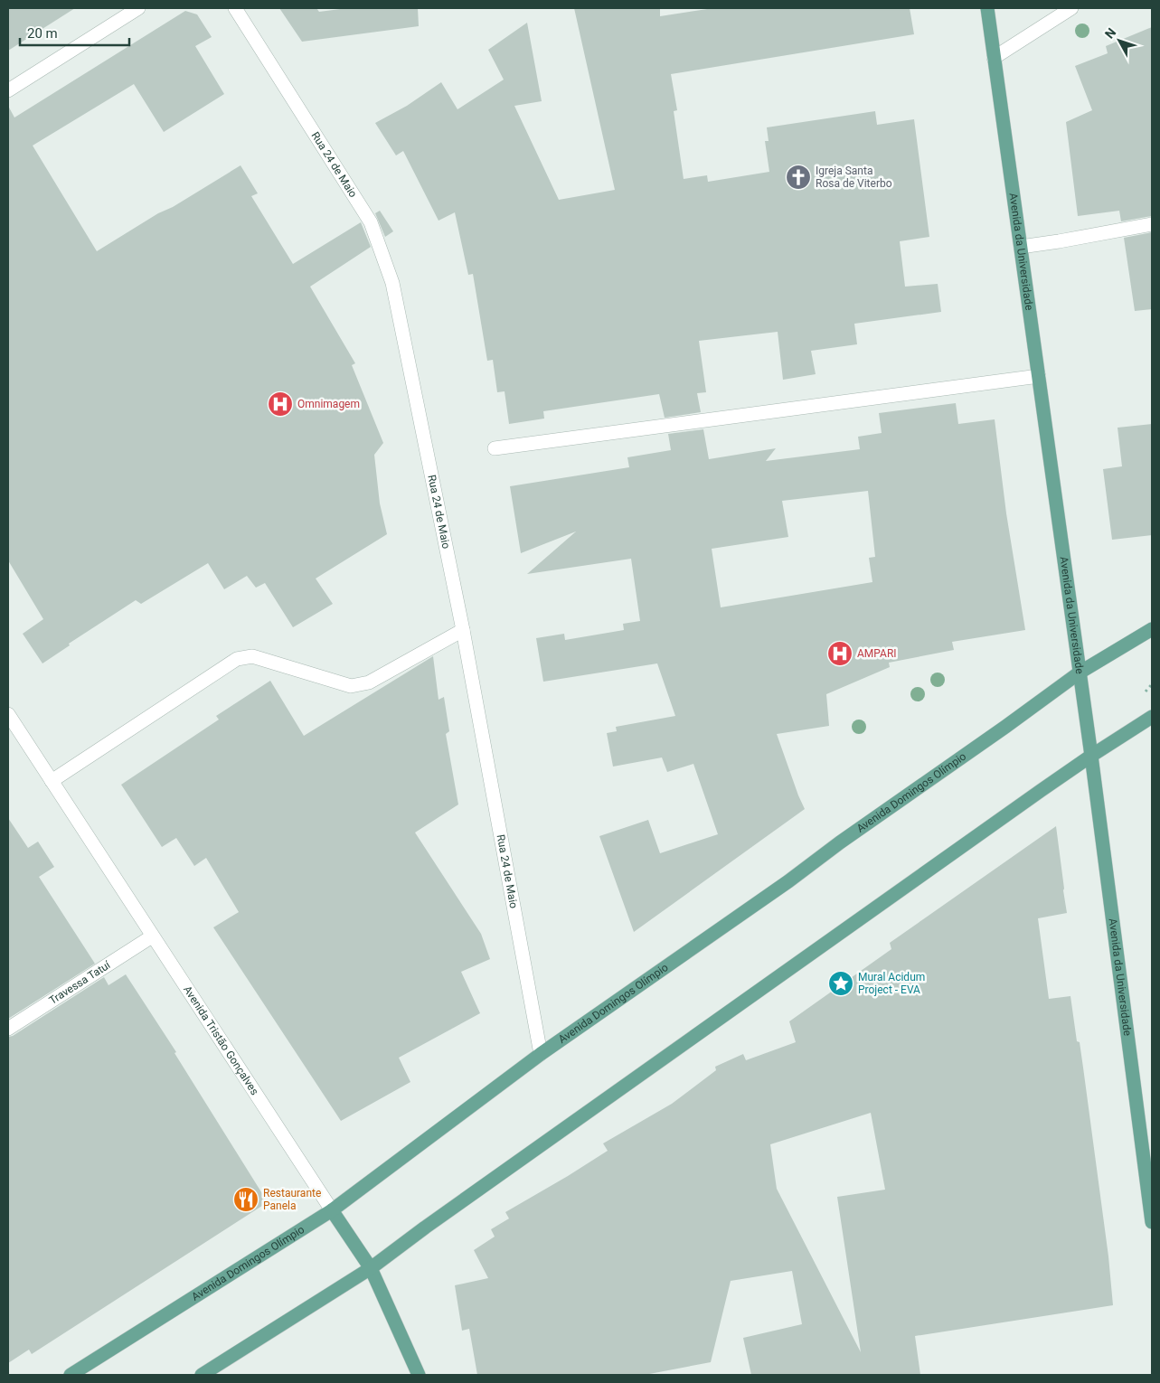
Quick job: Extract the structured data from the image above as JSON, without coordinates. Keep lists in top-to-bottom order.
{
  "streets": {
    "main road": ["Avenida da Universidade", "Avenida Domingos Olímpio", "Avenida Tristão Gonçalves"],
    "street": ["Rua 24 de Maio", "Travessa Tatuí"]
  },
  "crossings": [
    ["Rua 24 de Maio", "Avenida Domingos Olímpio"],
    ["Avenida da Universidade", "Avenida Domingos Olímpio"],
    ["Avenida Domingos Olímpio", "Avenida Tristão Gonçalves"],
    ["Travessa Tatuí", "Avenida Tristão Gonçalves"]
  ],
  "places": {
    "church": ["Igreja Santa Rosa de Viterbo"],
    "hospital": ["Omnimagem", "AMPARI"],
    "place": ["Mural Acidum Project - EVA"],
    "restaurant": ["Restaurante Panela"]
  },
  "scale_bar": "20 m",
  "north": "top left"
}
